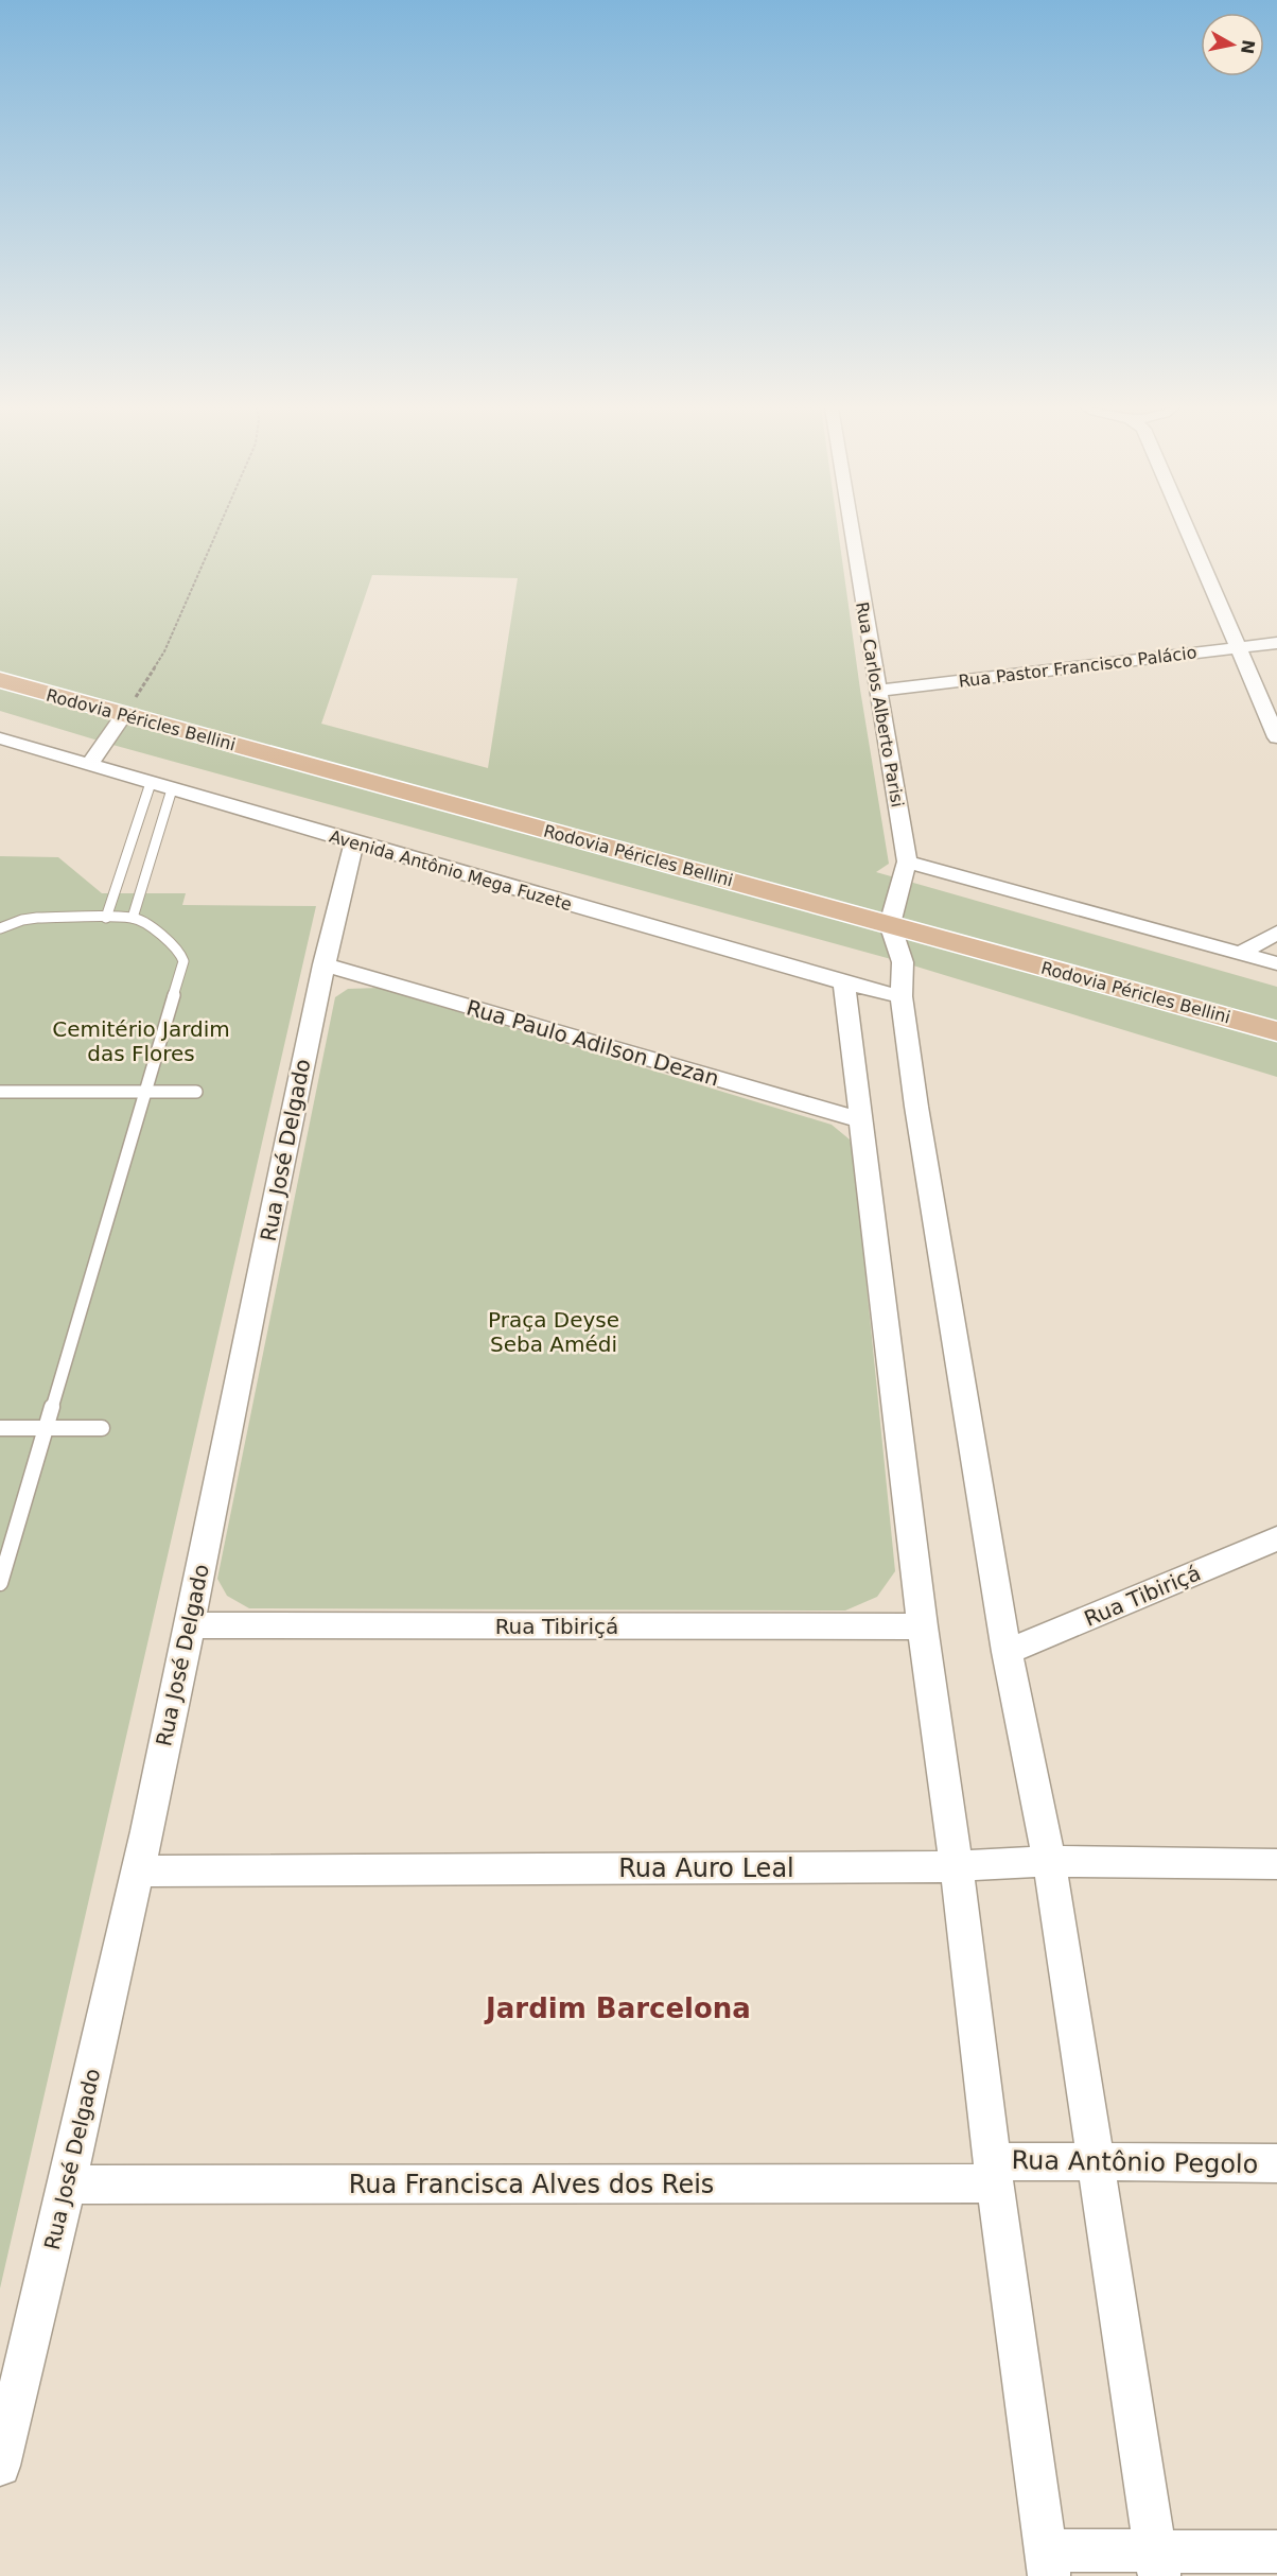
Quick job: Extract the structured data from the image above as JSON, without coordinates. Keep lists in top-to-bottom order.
{
  "streets": {
    "main road": ["Rodovia Péricles Bellini"],
    "street": [
      "Rua Pastor Francisco Palácio",
      "Rua Carlos Alberto Parisi",
      "Avenida Antônio Mega Fuzete",
      "Rua Paulo Adilson Dezan",
      "Rua José Delgado",
      "Rua Tibiriçá",
      "Rua Auro Leal",
      "Rua Antônio Pegolo",
      "Rua Francisca Alves dos Reis"
    ]
  },
  "crossings": [
    ["Rua Pastor Francisco Palácio", "Rua Carlos Alberto Parisi"],
    ["Rua Carlos Alberto Parisi", "Rodovia Péricles Bellini"],
    ["Avenida Antônio Mega Fuzete", "Rua José Delgado"],
    ["Rua Paulo Adilson Dezan", "Rua José Delgado"],
    ["Rua José Delgado", "Rua Tibiriçá"],
    ["Rua José Delgado", "Rua Auro Leal"],
    ["Rua José Delgado", "Rua Francisca Alves dos Reis"],
    ["Rua Antônio Pegolo", "Rua Francisca Alves dos Reis"]
  ],
  "districts": ["Jardim Barcelona"],
  "parks": ["Cemitério Jardim das Flores", "Praça Deyse Seba Amédi"],
  "north": "right"
}
